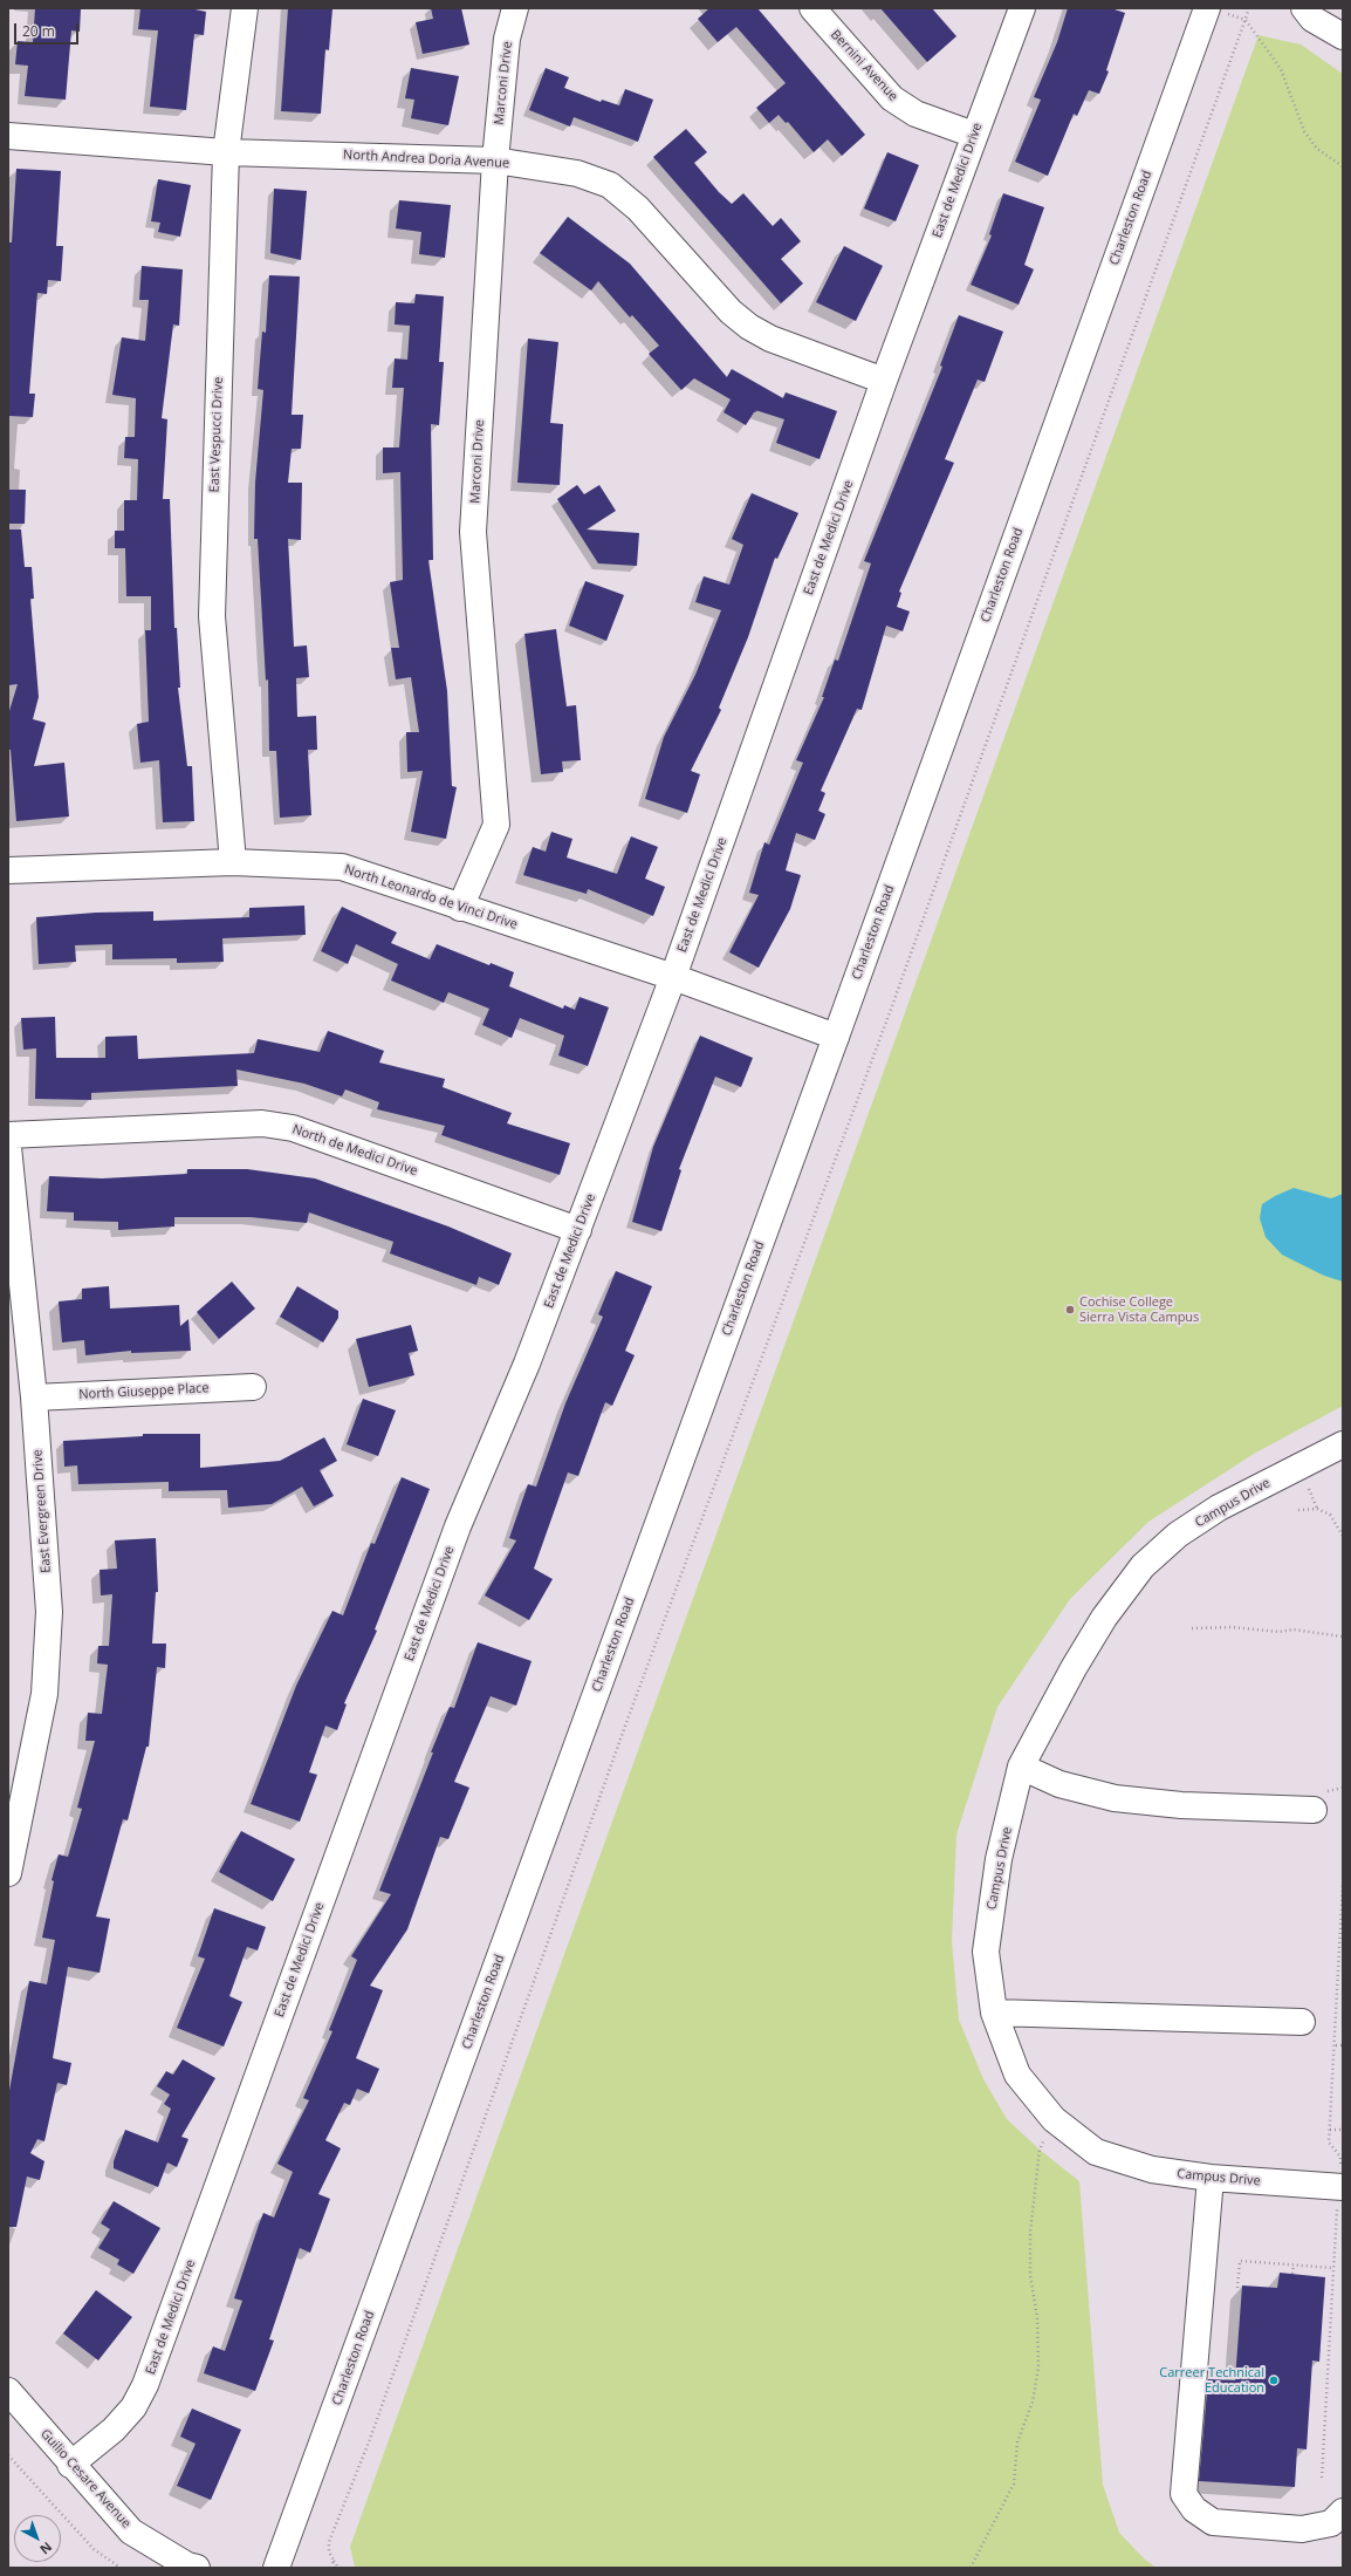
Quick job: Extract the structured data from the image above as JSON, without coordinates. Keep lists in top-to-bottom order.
{
  "streets": {
    "street": [
      "Bernini Avenue",
      "Marconi Drive",
      "North Andrea Doria Avenue",
      "East de Medici Drive",
      "Charleston Road",
      "East Vespucci Drive",
      "North Leonardo de Vinci Drive",
      "North de Medici Drive",
      "North Giuseppe Place",
      "Campus Drive",
      "East Evergreen Drive",
      "Guilio Cesare Avenue"
    ]
  },
  "crossings": [
    ["Bernini Avenue", "East de Medici Drive"],
    ["Marconi Drive", "North Andrea Doria Avenue"],
    ["Marconi Drive", "North Leonardo de Vinci Drive"],
    ["North Andrea Doria Avenue", "East de Medici Drive"],
    ["North Andrea Doria Avenue", "East Vespucci Drive"],
    ["East de Medici Drive", "North Leonardo de Vinci Drive"],
    ["East de Medici Drive", "North de Medici Drive"],
    ["East de Medici Drive", "Guilio Cesare Avenue"],
    ["Charleston Road", "North Leonardo de Vinci Drive"],
    ["East Vespucci Drive", "North Leonardo de Vinci Drive"],
    ["North Giuseppe Place", "East Evergreen Drive"]
  ],
  "places": ["Cochise College Sierra Vista Campus", "Carreer Technical Education"],
  "scale_bar": "20 m",
  "north": "bottom right"
}
